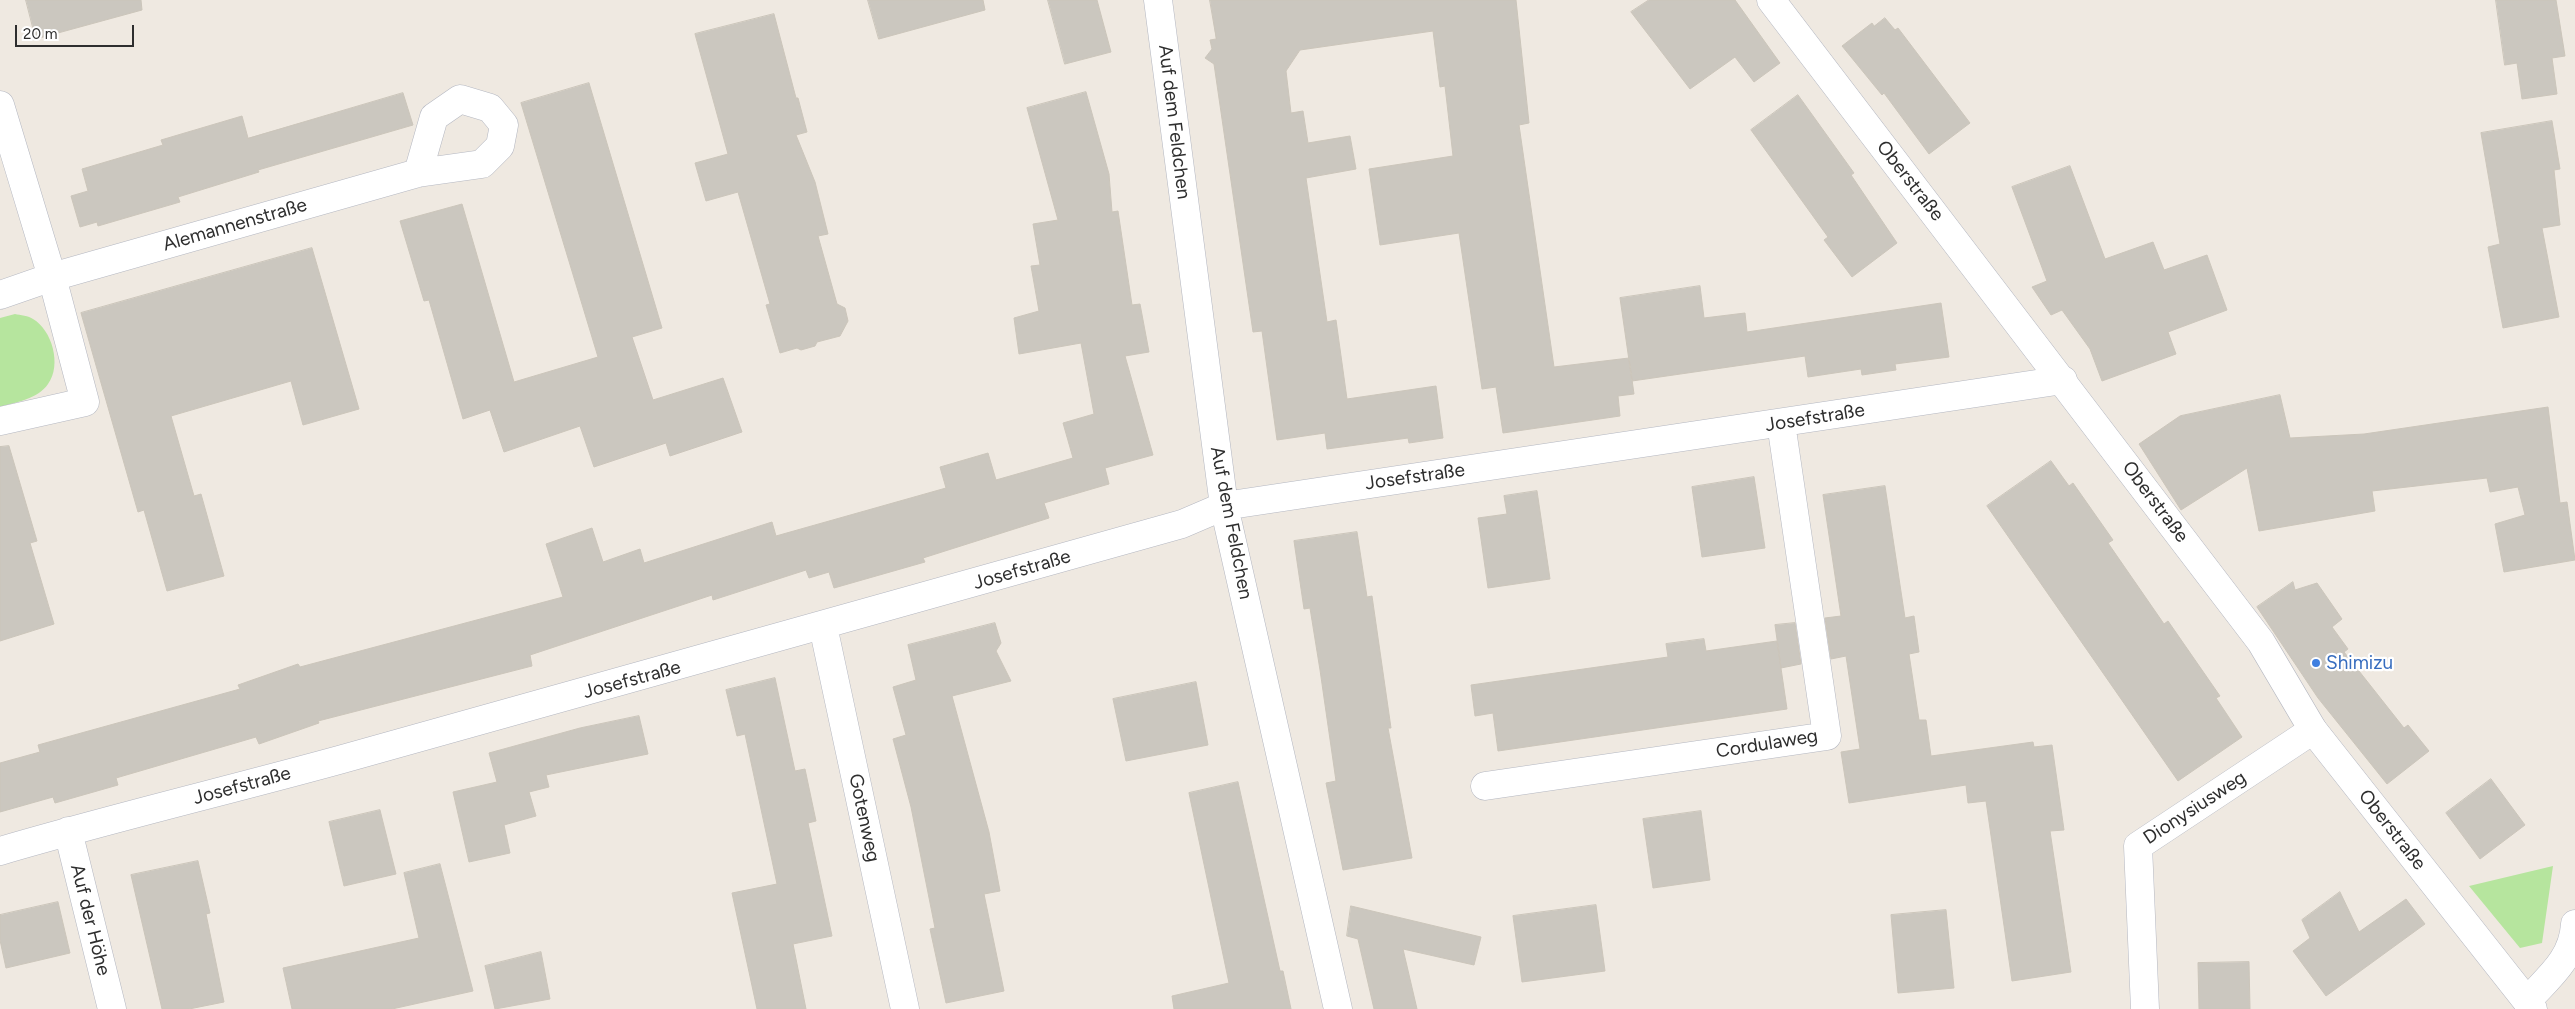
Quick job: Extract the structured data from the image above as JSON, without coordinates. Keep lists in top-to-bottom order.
{
  "streets": {
    "street": [
      "Auf dem Feldchen",
      "Oberstraße",
      "Alemannenstraße",
      "Josefstraße",
      "Cordulaweg",
      "Dionysiusweg",
      "Gotenweg",
      "Auf der Höhe"
    ]
  },
  "crossings": [
    ["Auf dem Feldchen", "Josefstraße"],
    ["Oberstraße", "Josefstraße"],
    ["Oberstraße", "Dionysiusweg"],
    ["Josefstraße", "Cordulaweg"],
    ["Josefstraße", "Gotenweg"],
    ["Josefstraße", "Auf der Höhe"]
  ],
  "places": ["Shimizu"],
  "scale_bar": "20 m"
}
